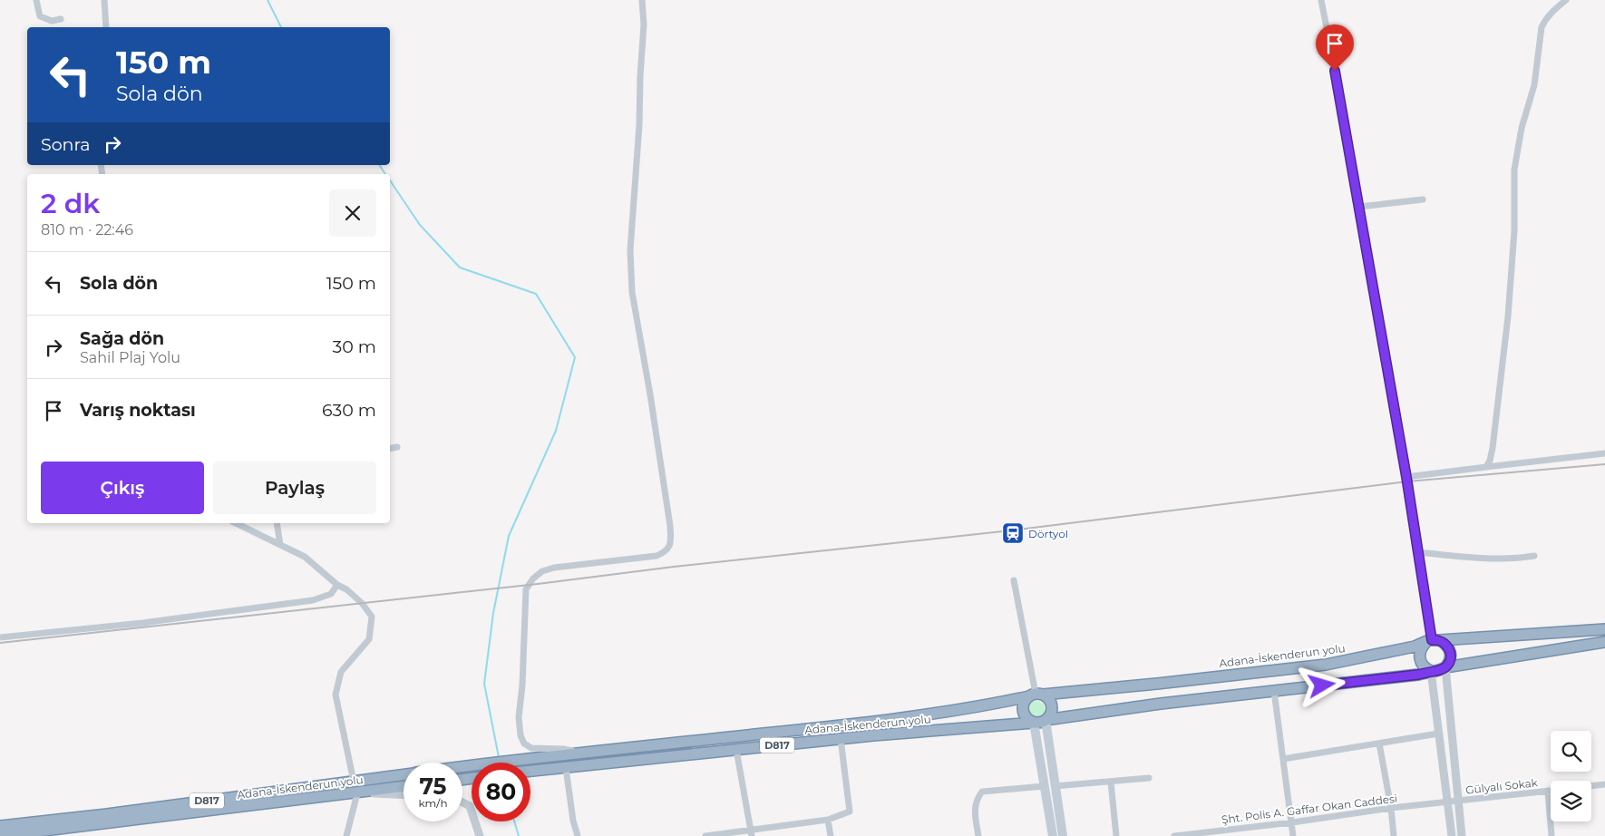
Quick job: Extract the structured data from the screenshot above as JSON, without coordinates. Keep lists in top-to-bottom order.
{
  "streets": {
    "highway": ["Adana-İskenderun yolu", "D817"],
    "street": ["Gülyalı Sokak", "Şht. Polis A. Gaffar Okan Caddesi"]
  },
  "crossings": [
    ["Adana-İskenderun yolu", "D817"],
    ["Gülyalı Sokak", "Şht. Polis A. Gaffar Okan Caddesi"]
  ],
  "places": {
    "station": ["Dörtyol"]
  },
  "page": {
    "turn": ["150 m", "Sola dön"],
    "then": "Sonra",
    "heading": ["2 dk", "810 m · 22:46"],
    "list": [
      {
        "name": "Sola dön",
        "value": "150 m"
      },
      {
        "name": "Sağa dön",
        "note": "Sahil Plaj Yolu",
        "value": "30 m"
      },
      {
        "name": "Varış noktası",
        "value": "630 m"
      }
    ],
    "buttons": ["Çıkış", "Paylaş"],
    "speed": "75 km/h",
    "limit": "80"
  }
}
